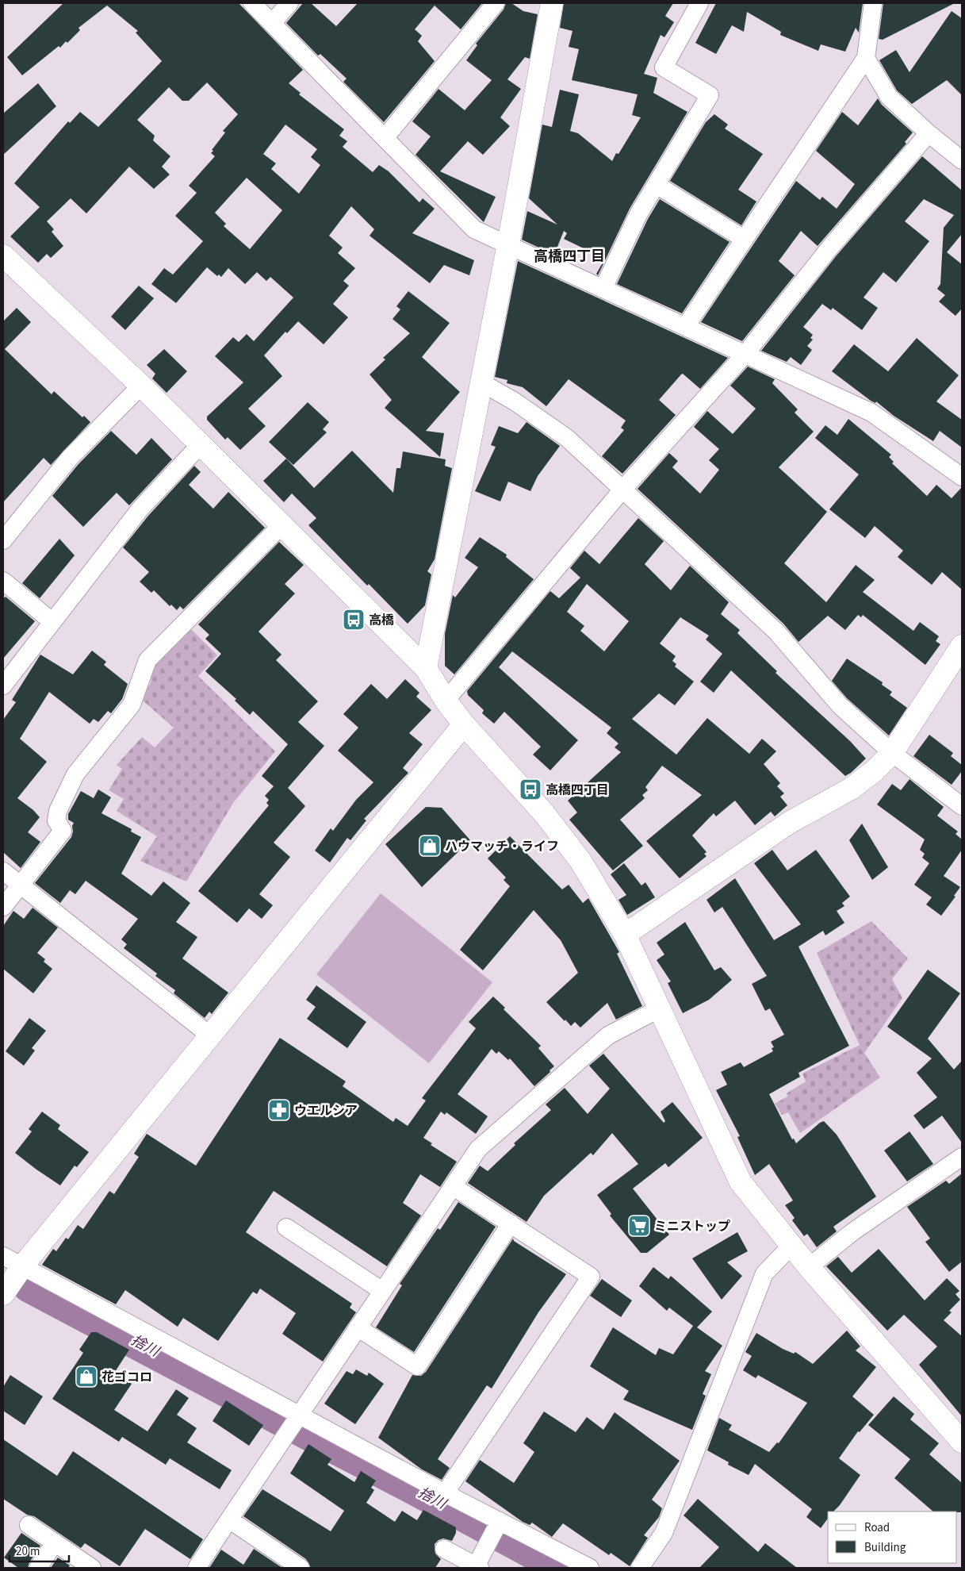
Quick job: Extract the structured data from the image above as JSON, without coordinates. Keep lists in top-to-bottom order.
{
  "districts": ["高橋四丁目"],
  "water": ["捨川"],
  "places": {
    "bus stop": ["高橋", "高橋四丁目"],
    "shop": ["ハウマッチ・ライフ", "花ゴコロ"],
    "pharmacy": ["ウエルシア"],
    "supermarket": ["ミニストップ"]
  },
  "legend": ["Road", "Building"],
  "scale_bar": "20 m"
}
